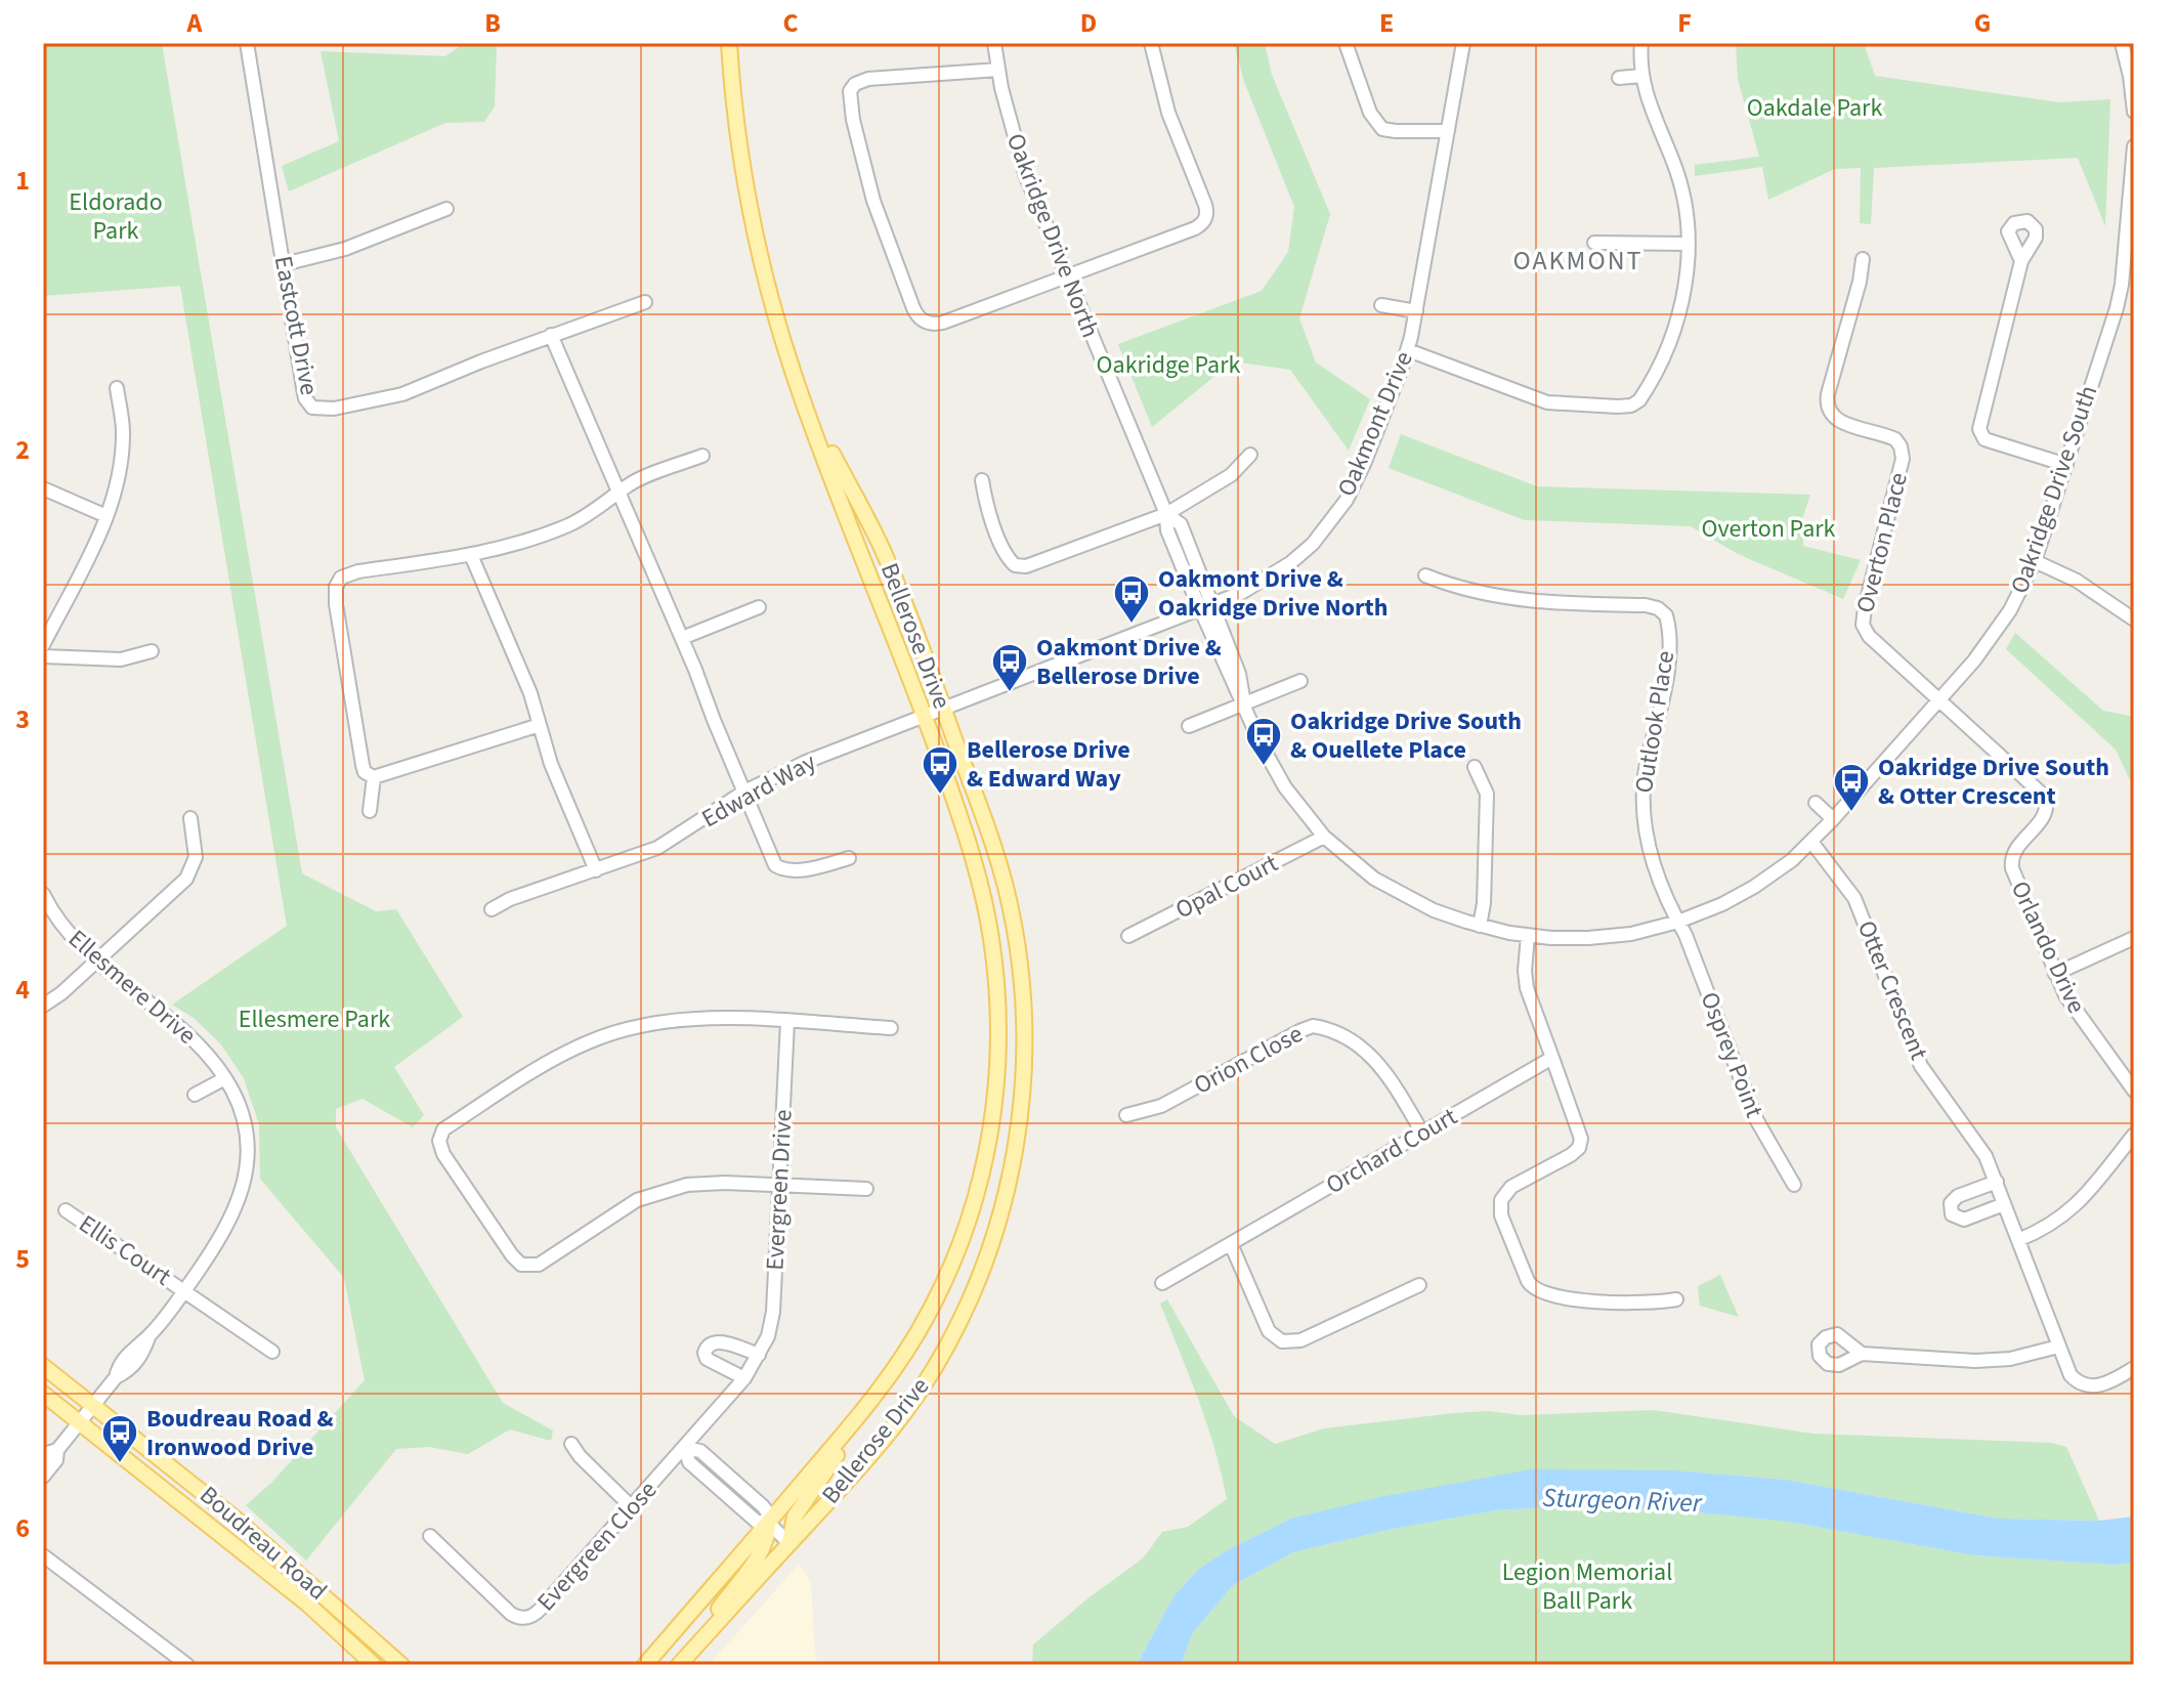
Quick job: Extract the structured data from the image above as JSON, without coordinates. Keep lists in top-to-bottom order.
{
  "streets": {
    "main road": ["Bellerose Drive", "Boudreau Road"],
    "street": [
      "Oakridge Drive North",
      "Eastcott Drive",
      "Oakmont Drive",
      "Oakridge Drive South",
      "Overton Place",
      "Outlook Place",
      "Edward Way",
      "Opal Court",
      "Orlando Drive",
      "Ellesmere Drive",
      "Otter Crescent",
      "Osprey Point",
      "Orion Close",
      "Orchard Court",
      "Evergreen Drive",
      "Ellis Court",
      "Evergreen Close"
    ]
  },
  "crossings": [
    ["Oakridge Drive North", "Oakmont Drive"],
    ["Oakridge Drive North", "Oakridge Drive South"],
    ["Oakmont Drive", "Oakridge Drive South"],
    ["Oakmont Drive", "Bellerose Drive"],
    ["Oakmont Drive", "Edward Way"],
    ["Oakridge Drive South", "Overton Place"],
    ["Oakridge Drive South", "Outlook Place"],
    ["Oakridge Drive South", "Opal Court"],
    ["Oakridge Drive South", "Orlando Drive"],
    ["Oakridge Drive South", "Otter Crescent"],
    ["Oakridge Drive South", "Osprey Point"],
    ["Overton Place", "Orlando Drive"],
    ["Bellerose Drive", "Edward Way"],
    ["Outlook Place", "Osprey Point"],
    ["Ellesmere Drive", "Ellis Court"],
    ["Ellesmere Drive", "Boudreau Road"],
    ["Orion Close", "Orchard Court"],
    ["Evergreen Drive", "Evergreen Close"]
  ],
  "districts": ["OAKMONT"],
  "water": ["Sturgeon River"],
  "parks": [
    "Oakdale Park",
    "Eldorado Park",
    "Oakridge Park",
    "Overton Park",
    "Ellesmere Park",
    "Legion Memorial Ball Park"
  ],
  "places": {
    "bus stop": [
      "Oakmont Drive & Oakridge Drive North",
      "Oakmont Drive & Bellerose Drive",
      "Oakridge Drive South & Ouellete Place",
      "Bellerose Drive & Edward Way",
      "Oakridge Drive South & Otter Crescent",
      "Boudreau Road & Ironwood Drive"
    ]
  },
  "grid": {
    "columns": [
      "A",
      "B",
      "C",
      "D",
      "E",
      "F",
      "G"
    ],
    "rows": [
      "1",
      "2",
      "3",
      "4",
      "5",
      "6"
    ]
  }
}
